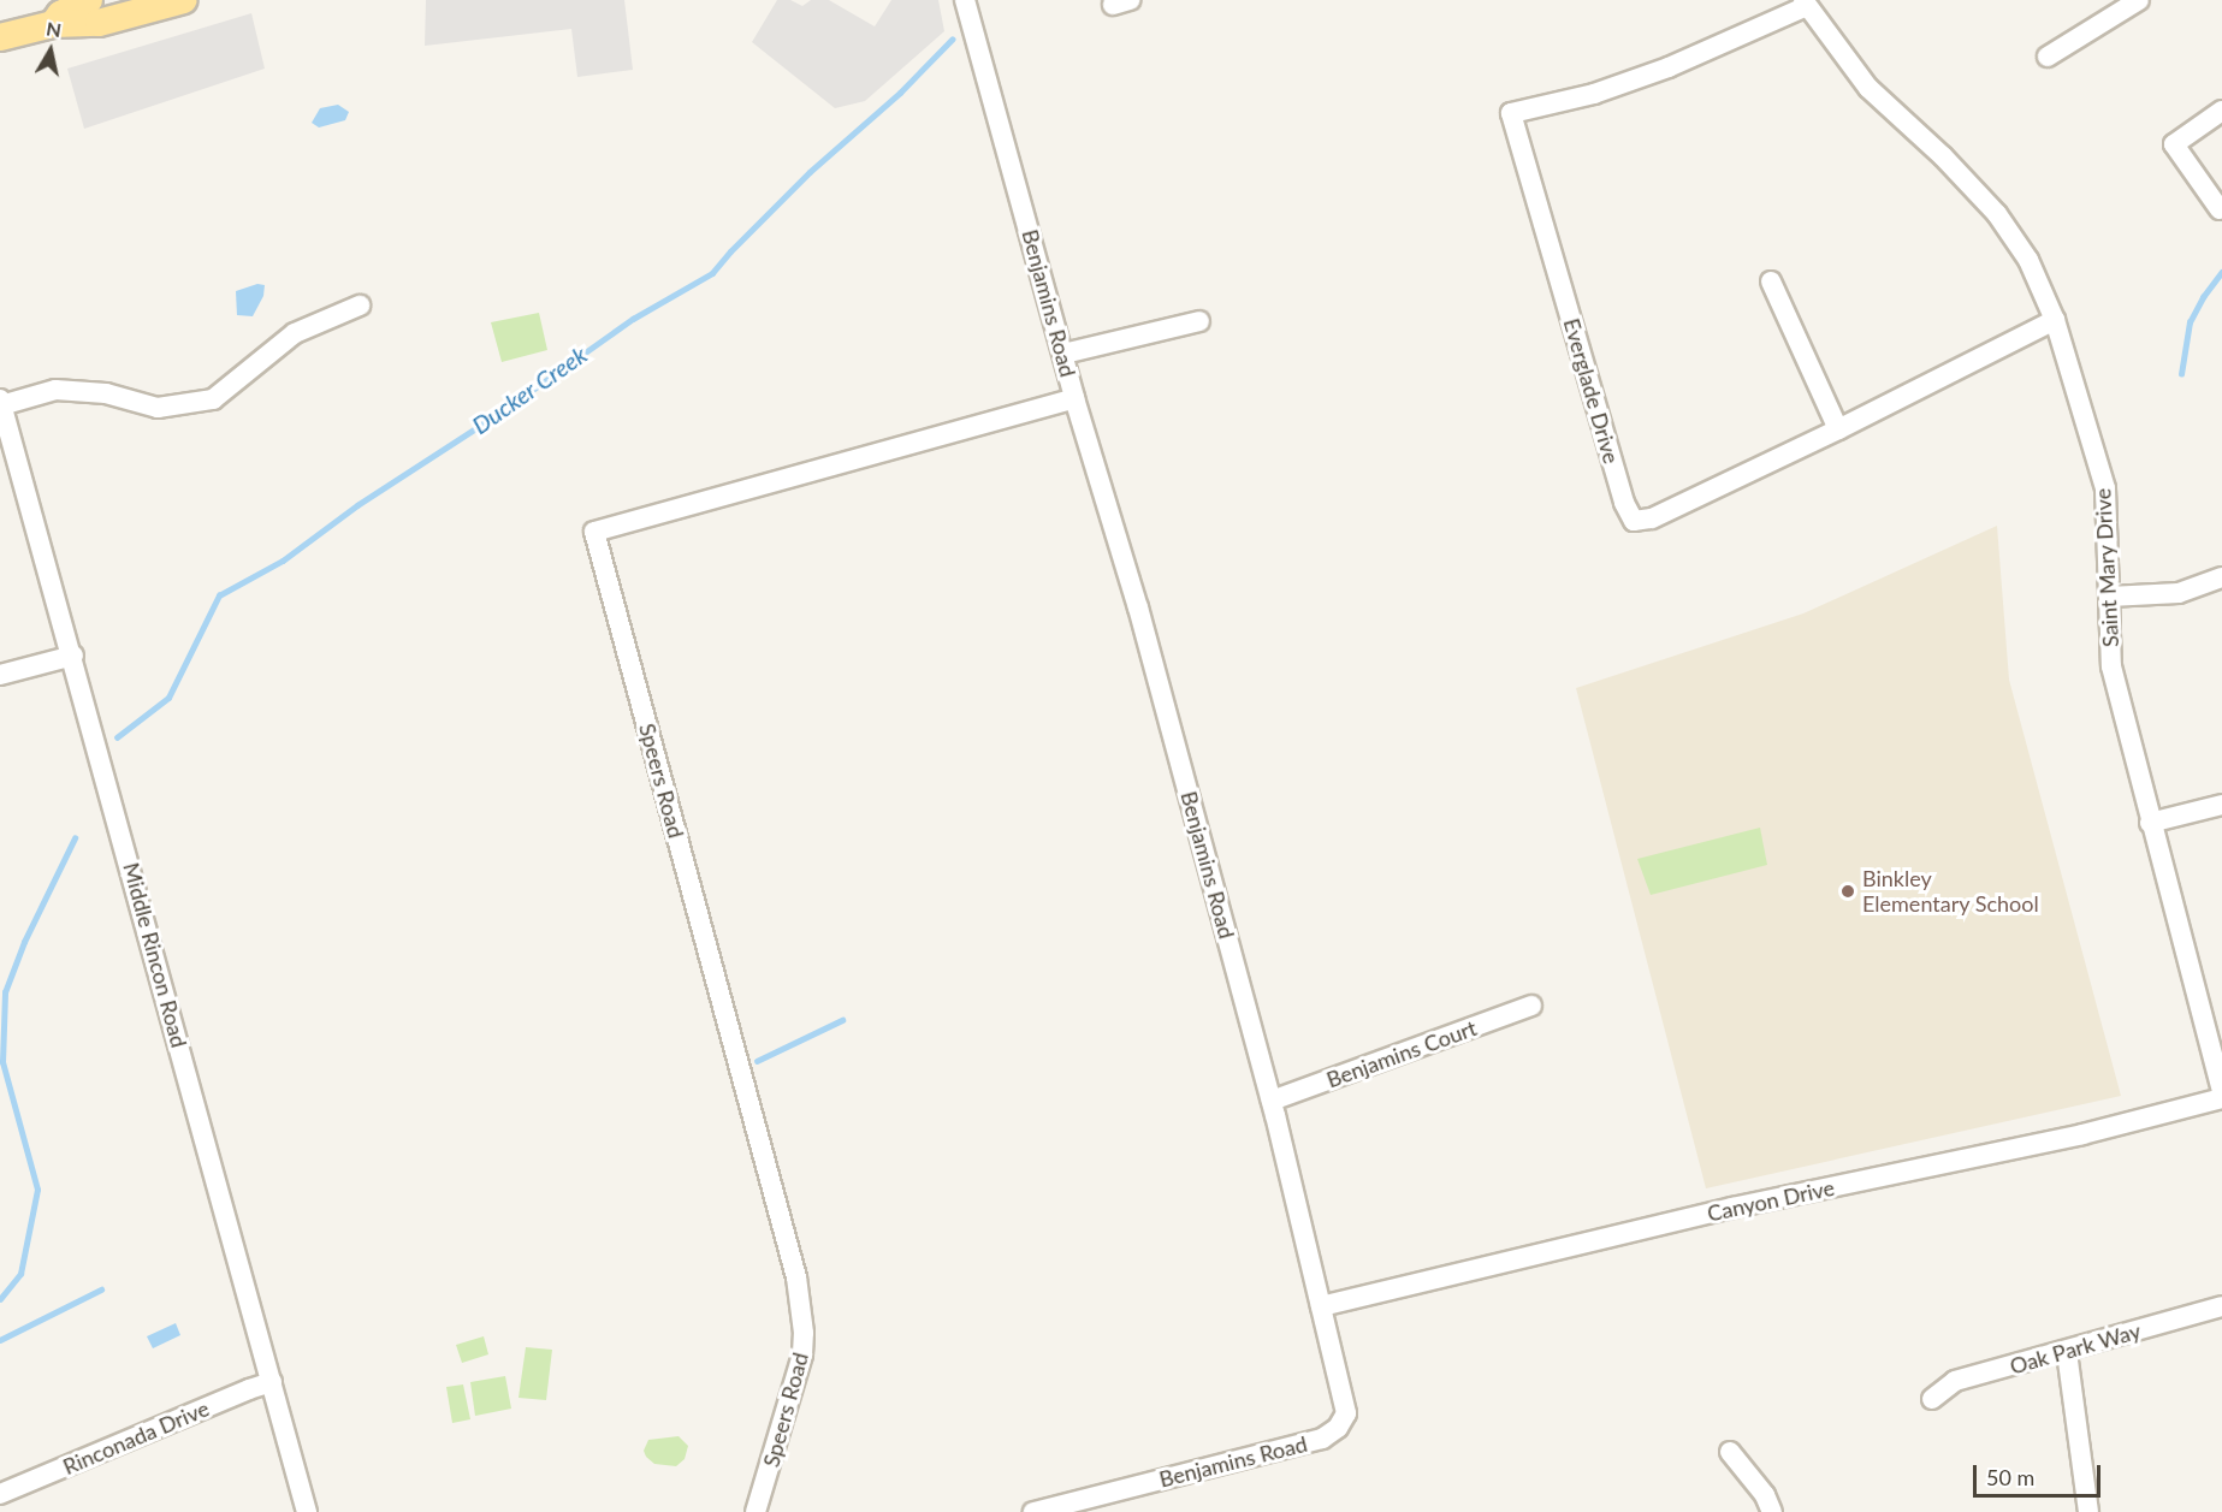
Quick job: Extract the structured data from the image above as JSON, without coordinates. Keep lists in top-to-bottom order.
{
  "streets": {
    "street": [
      "Benjamins Road",
      "Everglade Drive",
      "Saint Mary Drive",
      "Speers Road",
      "Middle Rincon Road",
      "Benjamins Court",
      "Canyon Drive",
      "Oak Park Way",
      "Rinconada Drive"
    ]
  },
  "crossings": [
    ["Benjamins Road", "Speers Road"],
    ["Benjamins Road", "Benjamins Court"],
    ["Benjamins Road", "Canyon Drive"],
    ["Everglade Drive", "Saint Mary Drive"],
    ["Middle Rincon Road", "Rinconada Drive"]
  ],
  "water": ["Ducker Creek"],
  "places": ["Binkley Elementary School"],
  "scale_bar": "50 m",
  "north": "top"
}
